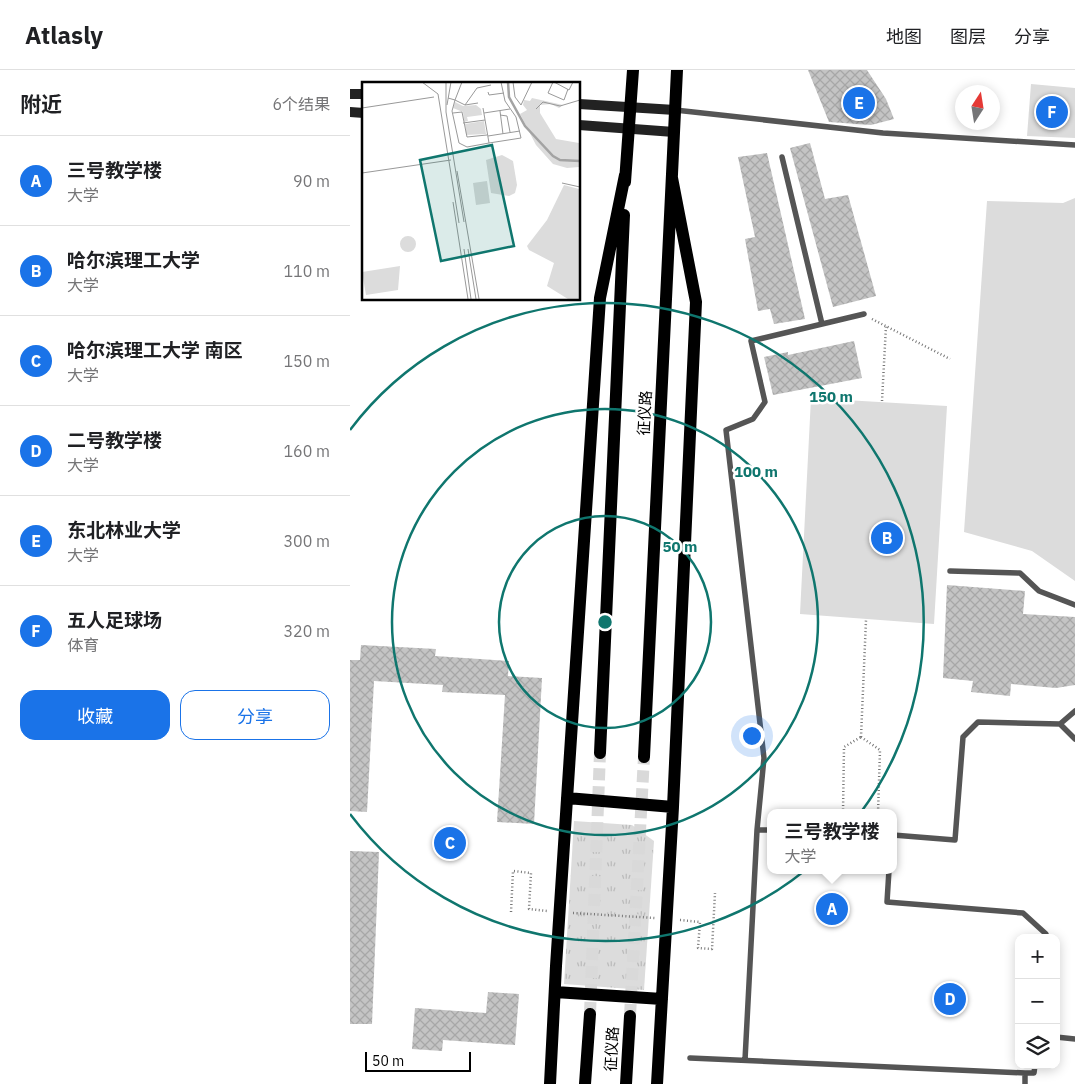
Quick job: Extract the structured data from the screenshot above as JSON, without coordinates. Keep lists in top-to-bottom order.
{
  "streets": {
    "main road": ["征仪路"]
  },
  "scale_bar": "50 m",
  "north": "top",
  "page": {
    "header": "Atlasly",
    "nav": ["地图", "图层", "分享"],
    "heading": ["附近", "6个结果"],
    "pins": [
      "E",
      "F",
      "B",
      "C",
      "A",
      "D"
    ],
    "list": [
      {
        "mark": "A",
        "name": "三号教学楼",
        "note": "大学",
        "value": "90 m"
      },
      {
        "mark": "B",
        "name": "哈尔滨理工大学",
        "note": "大学",
        "value": "110 m"
      },
      {
        "mark": "C",
        "name": "哈尔滨理工大学 南区",
        "note": "大学",
        "value": "150 m"
      },
      {
        "mark": "D",
        "name": "二号教学楼",
        "note": "大学",
        "value": "160 m"
      },
      {
        "mark": "E",
        "name": "东北林业大学",
        "note": "大学",
        "value": "300 m"
      },
      {
        "mark": "F",
        "name": "五人足球场",
        "note": "体育",
        "value": "320 m"
      }
    ],
    "buttons": ["收藏", "分享"],
    "popup": ["三号教学楼", "大学"],
    "map_buttons": ["+", "−"],
    "scale": "50 m"
  },
  "rings": ["150 m", "100 m", "50 m"]
}
